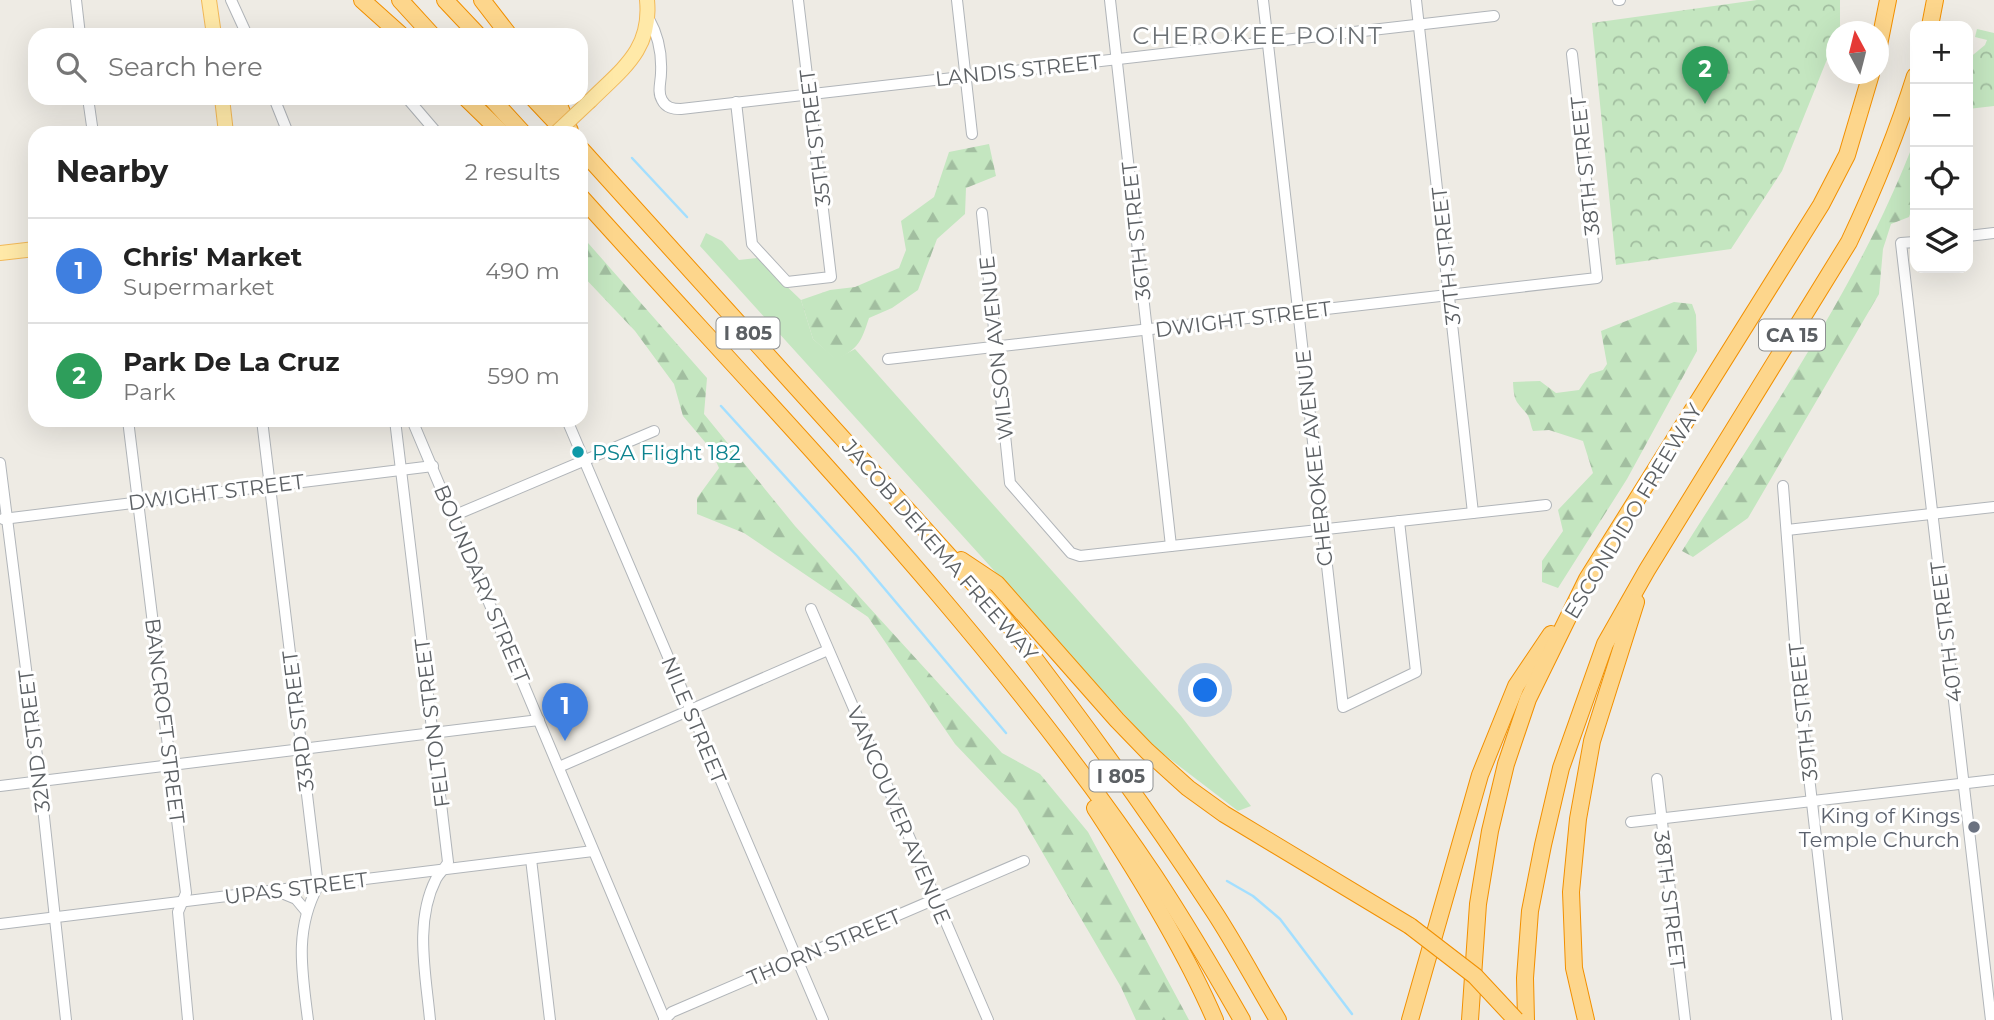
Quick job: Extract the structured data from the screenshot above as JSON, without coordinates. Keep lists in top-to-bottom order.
{
  "streets": {
    "highway": [
      "I 805",
      "CA 15",
      "ESCONDIDO FREEWAY",
      "JACOB DEKEMA FREEWAY"
    ],
    "street": [
      "LANDIS STREET",
      "35TH STREET",
      "38TH STREET",
      "36TH STREET",
      "37TH STREET",
      "DWIGHT STREET",
      "WILSON AVENUE",
      "CHEROKEE AVENUE",
      "BOUNDARY STREET",
      "40TH STREET",
      "39TH STREET",
      "NILE STREET",
      "BANCROFT STREET",
      "33RD STREET",
      "FELTON STREET",
      "32ND STREET",
      "VANCOUVER AVENUE",
      "UPAS STREET",
      "THORN STREET"
    ]
  },
  "crossings": [
    ["LANDIS STREET", "35TH STREET"],
    ["LANDIS STREET", "36TH STREET"],
    ["LANDIS STREET", "37TH STREET"],
    ["LANDIS STREET", "CHEROKEE AVENUE"],
    ["38TH STREET", "DWIGHT STREET"],
    ["36TH STREET", "DWIGHT STREET"],
    ["36TH STREET", "WILSON AVENUE"],
    ["37TH STREET", "DWIGHT STREET"],
    ["DWIGHT STREET", "WILSON AVENUE"],
    ["DWIGHT STREET", "CHEROKEE AVENUE"],
    ["DWIGHT STREET", "BOUNDARY STREET"],
    ["DWIGHT STREET", "BANCROFT STREET"],
    ["DWIGHT STREET", "33RD STREET"],
    ["DWIGHT STREET", "FELTON STREET"],
    ["DWIGHT STREET", "32ND STREET"],
    ["BOUNDARY STREET", "UPAS STREET"],
    ["BOUNDARY STREET", "THORN STREET"],
    ["NILE STREET", "THORN STREET"],
    ["BANCROFT STREET", "UPAS STREET"],
    ["33RD STREET", "UPAS STREET"],
    ["FELTON STREET", "UPAS STREET"],
    ["32ND STREET", "UPAS STREET"],
    ["VANCOUVER AVENUE", "THORN STREET"]
  ],
  "districts": ["CHEROKEE POINT"],
  "places": ["PSA Flight 182", "King of Kings Temple Church"],
  "north": "top",
  "page": {
    "map_buttons": ["+", "−"],
    "search": "Search here",
    "pins": ["2", "1"],
    "heading": ["Nearby", "2 results"],
    "list": [
      {
        "mark": "1",
        "name": "Chris' Market",
        "note": "Supermarket",
        "value": "490 m"
      },
      {
        "mark": "2",
        "name": "Park De La Cruz",
        "note": "Park",
        "value": "590 m"
      }
    ]
  }
}
